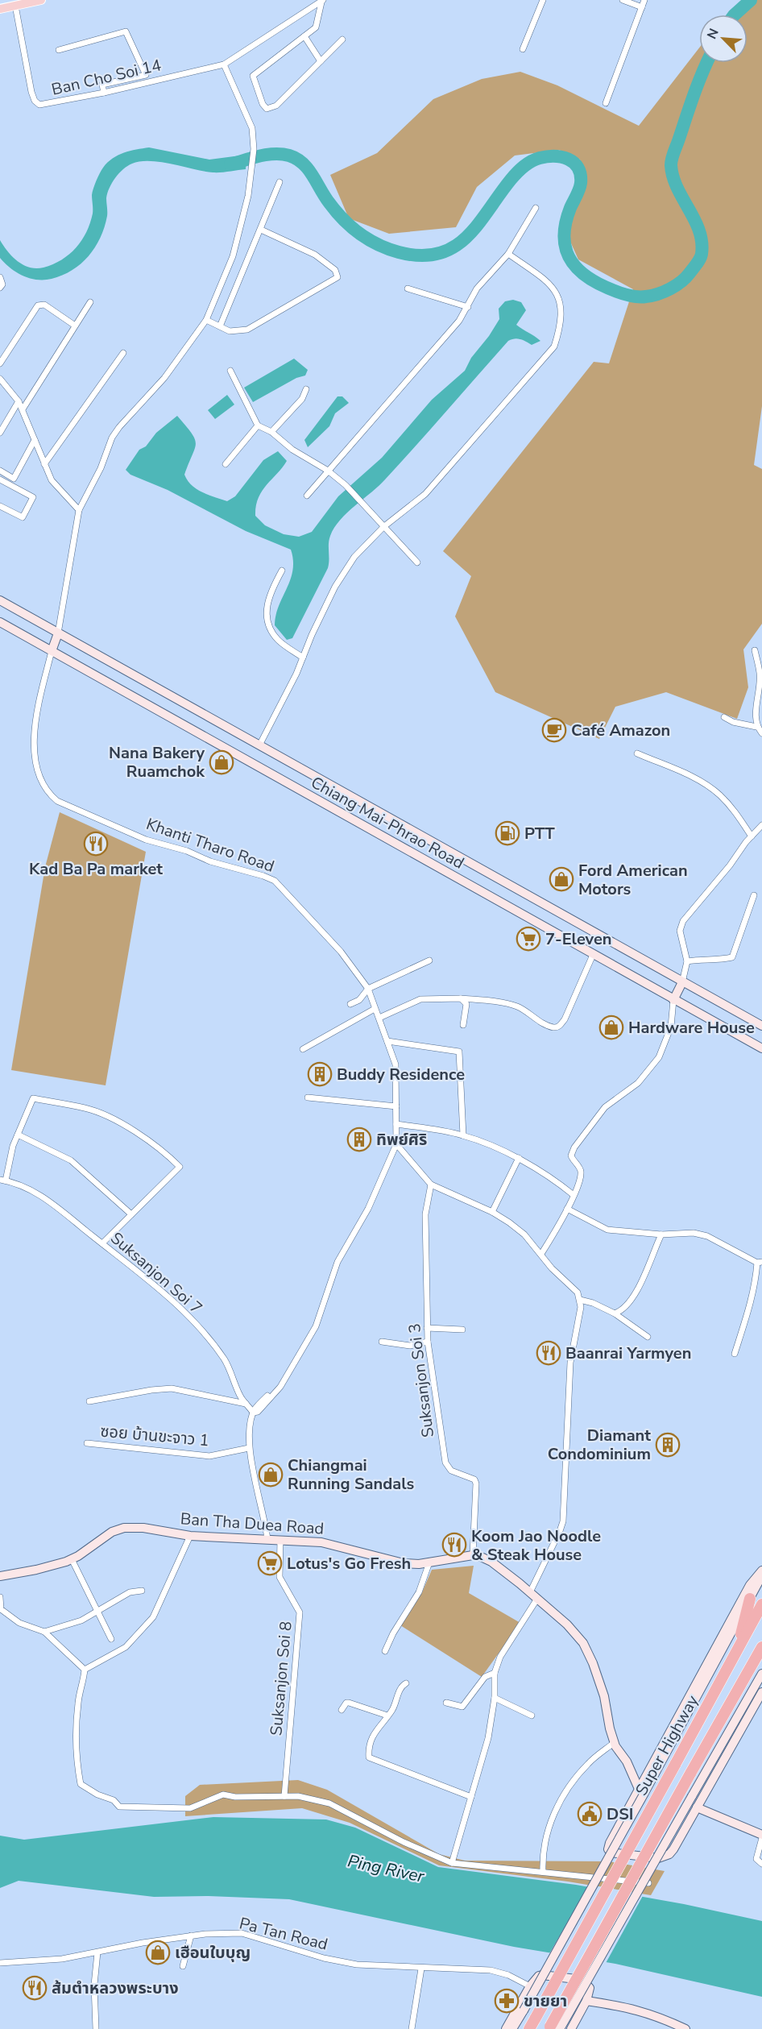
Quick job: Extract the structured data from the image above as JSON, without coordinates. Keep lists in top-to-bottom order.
{
  "streets": {
    "highway": ["Super Highway"],
    "main road": ["Chiang Mai-Phrao Road", "Ban Tha Duea Road"],
    "street": [
      "Ban Cho Soi 14",
      "Khanti Tharo Road",
      "Suksanjon Soi 7",
      "Suksanjon Soi 3",
      "ซอย บ้านขะจาว 1",
      "Suksanjon Soi 8",
      "Pa Tan Road"
    ]
  },
  "crossings": [
    ["Chiang Mai-Phrao Road", "Khanti Tharo Road"],
    ["Khanti Tharo Road", "Suksanjon Soi 7"],
    ["Suksanjon Soi 3", "Ban Tha Duea Road"],
    ["Ban Tha Duea Road", "Suksanjon Soi 8"]
  ],
  "water": ["Ping River"],
  "places": {
    "cafe": ["Café Amazon"],
    "shop": [
      "Nana Bakery Ruamchok",
      "Ford American Motors",
      "Hardware House",
      "Chiangmai Running Sandals",
      "เฮือนใบบุญ"
    ],
    "fuel station": ["PTT"],
    "restaurant": [
      "Kad Ba Pa market",
      "Baanrai Yarmyen",
      "Koom Jao Noodle & Steak House",
      "ส้มตำหลวงพระบาง"
    ],
    "supermarket": ["7-Eleven", "Lotus's Go Fresh"],
    "building": ["Buddy Residence", "ทิพย์ศิริ", "Diamant Condominium"],
    "public building": ["DSI"],
    "pharmacy": ["ขายยา"]
  },
  "north": "top left"
}
